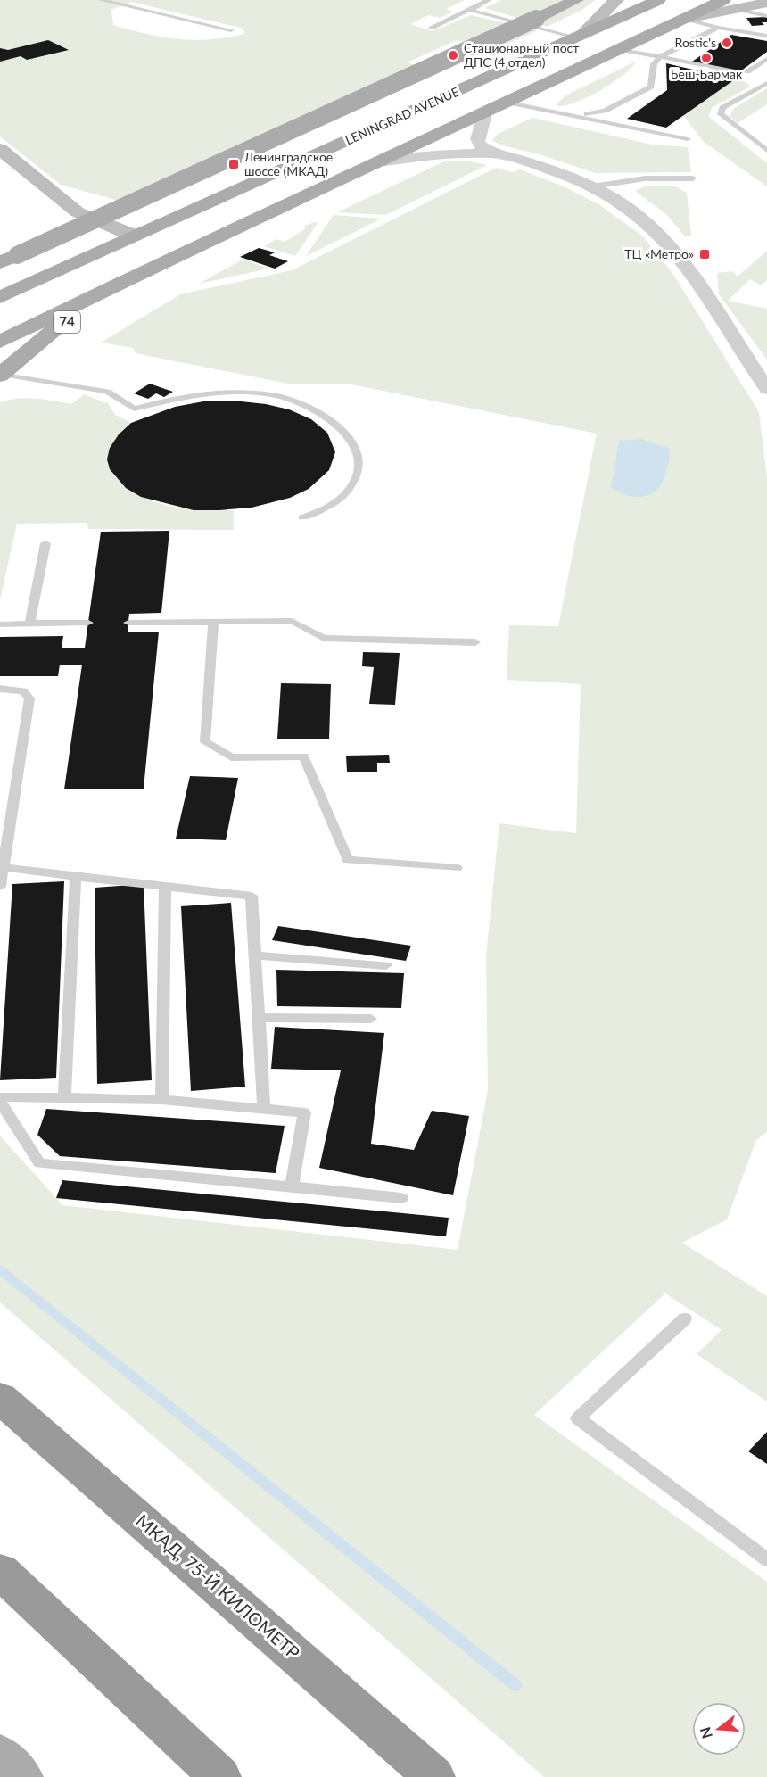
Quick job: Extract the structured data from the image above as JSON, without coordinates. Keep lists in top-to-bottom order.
{
  "streets": {
    "highway": ["МКАД, 75-Й КИЛОМЕТР"],
    "main road": ["LENINGRAD AVENUE", "74"]
  },
  "places": {
    "other": ["Rostic's", "Стационарный пост ДПС (4 отдел)", "Беш-Бармак"],
    "transit": ["Ленинградское шоссе (МКАД)", "ТЦ «Метро»"]
  },
  "north": "left"
}
